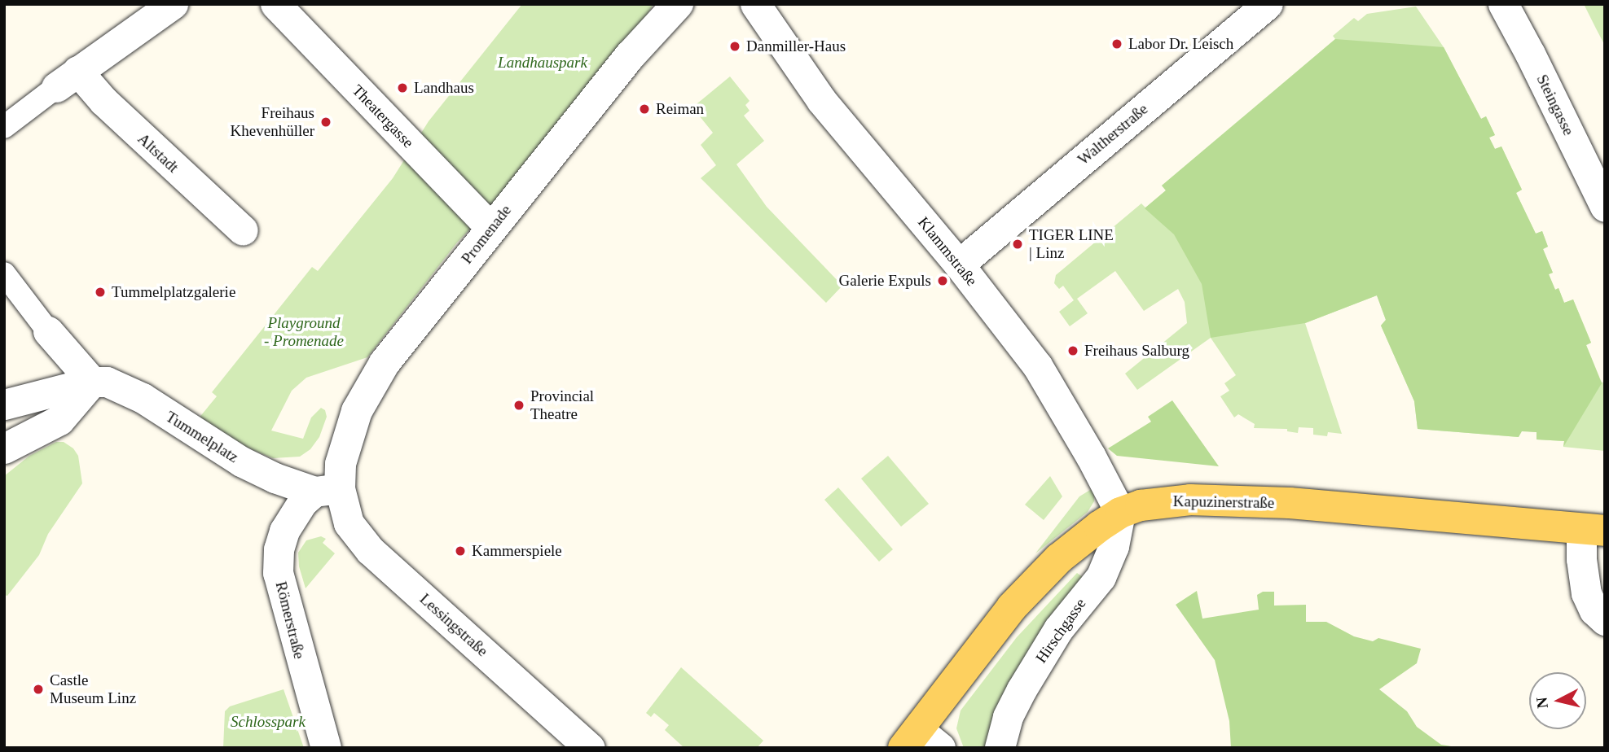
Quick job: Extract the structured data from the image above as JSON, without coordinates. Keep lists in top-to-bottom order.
{
  "streets": {
    "main road": ["Kapuzinerstraße"],
    "street": [
      "Steingasse",
      "Theatergasse",
      "Waltherstraße",
      "Altstadt",
      "Promenade",
      "Klammstraße",
      "Tummelplatz",
      "Römerstraße",
      "Lessingstraße",
      "Hirschgasse"
    ]
  },
  "crossings": [
    ["Theatergasse", "Promenade"],
    ["Waltherstraße", "Klammstraße"],
    ["Promenade", "Tummelplatz"],
    ["Promenade", "Römerstraße"],
    ["Promenade", "Lessingstraße"],
    ["Klammstraße", "Kapuzinerstraße"],
    ["Klammstraße", "Hirschgasse"],
    ["Tummelplatz", "Römerstraße"],
    ["Tummelplatz", "Lessingstraße"],
    ["Kapuzinerstraße", "Hirschgasse"],
    ["Römerstraße", "Lessingstraße"]
  ],
  "parks": ["Landhauspark", "Playground - Promenade", "Schlosspark"],
  "places": [
    "Labor Dr. Leisch",
    "Danmiller-Haus",
    "Landhaus",
    "Reiman",
    "Freihaus Khevenhüller",
    "TIGER LINE | Linz",
    "Galerie Expuls",
    "Tummelplatzgalerie",
    "Freihaus Salburg",
    "Provincial Theatre",
    "Kammerspiele",
    "Castle Museum Linz"
  ],
  "north": "left"
}
